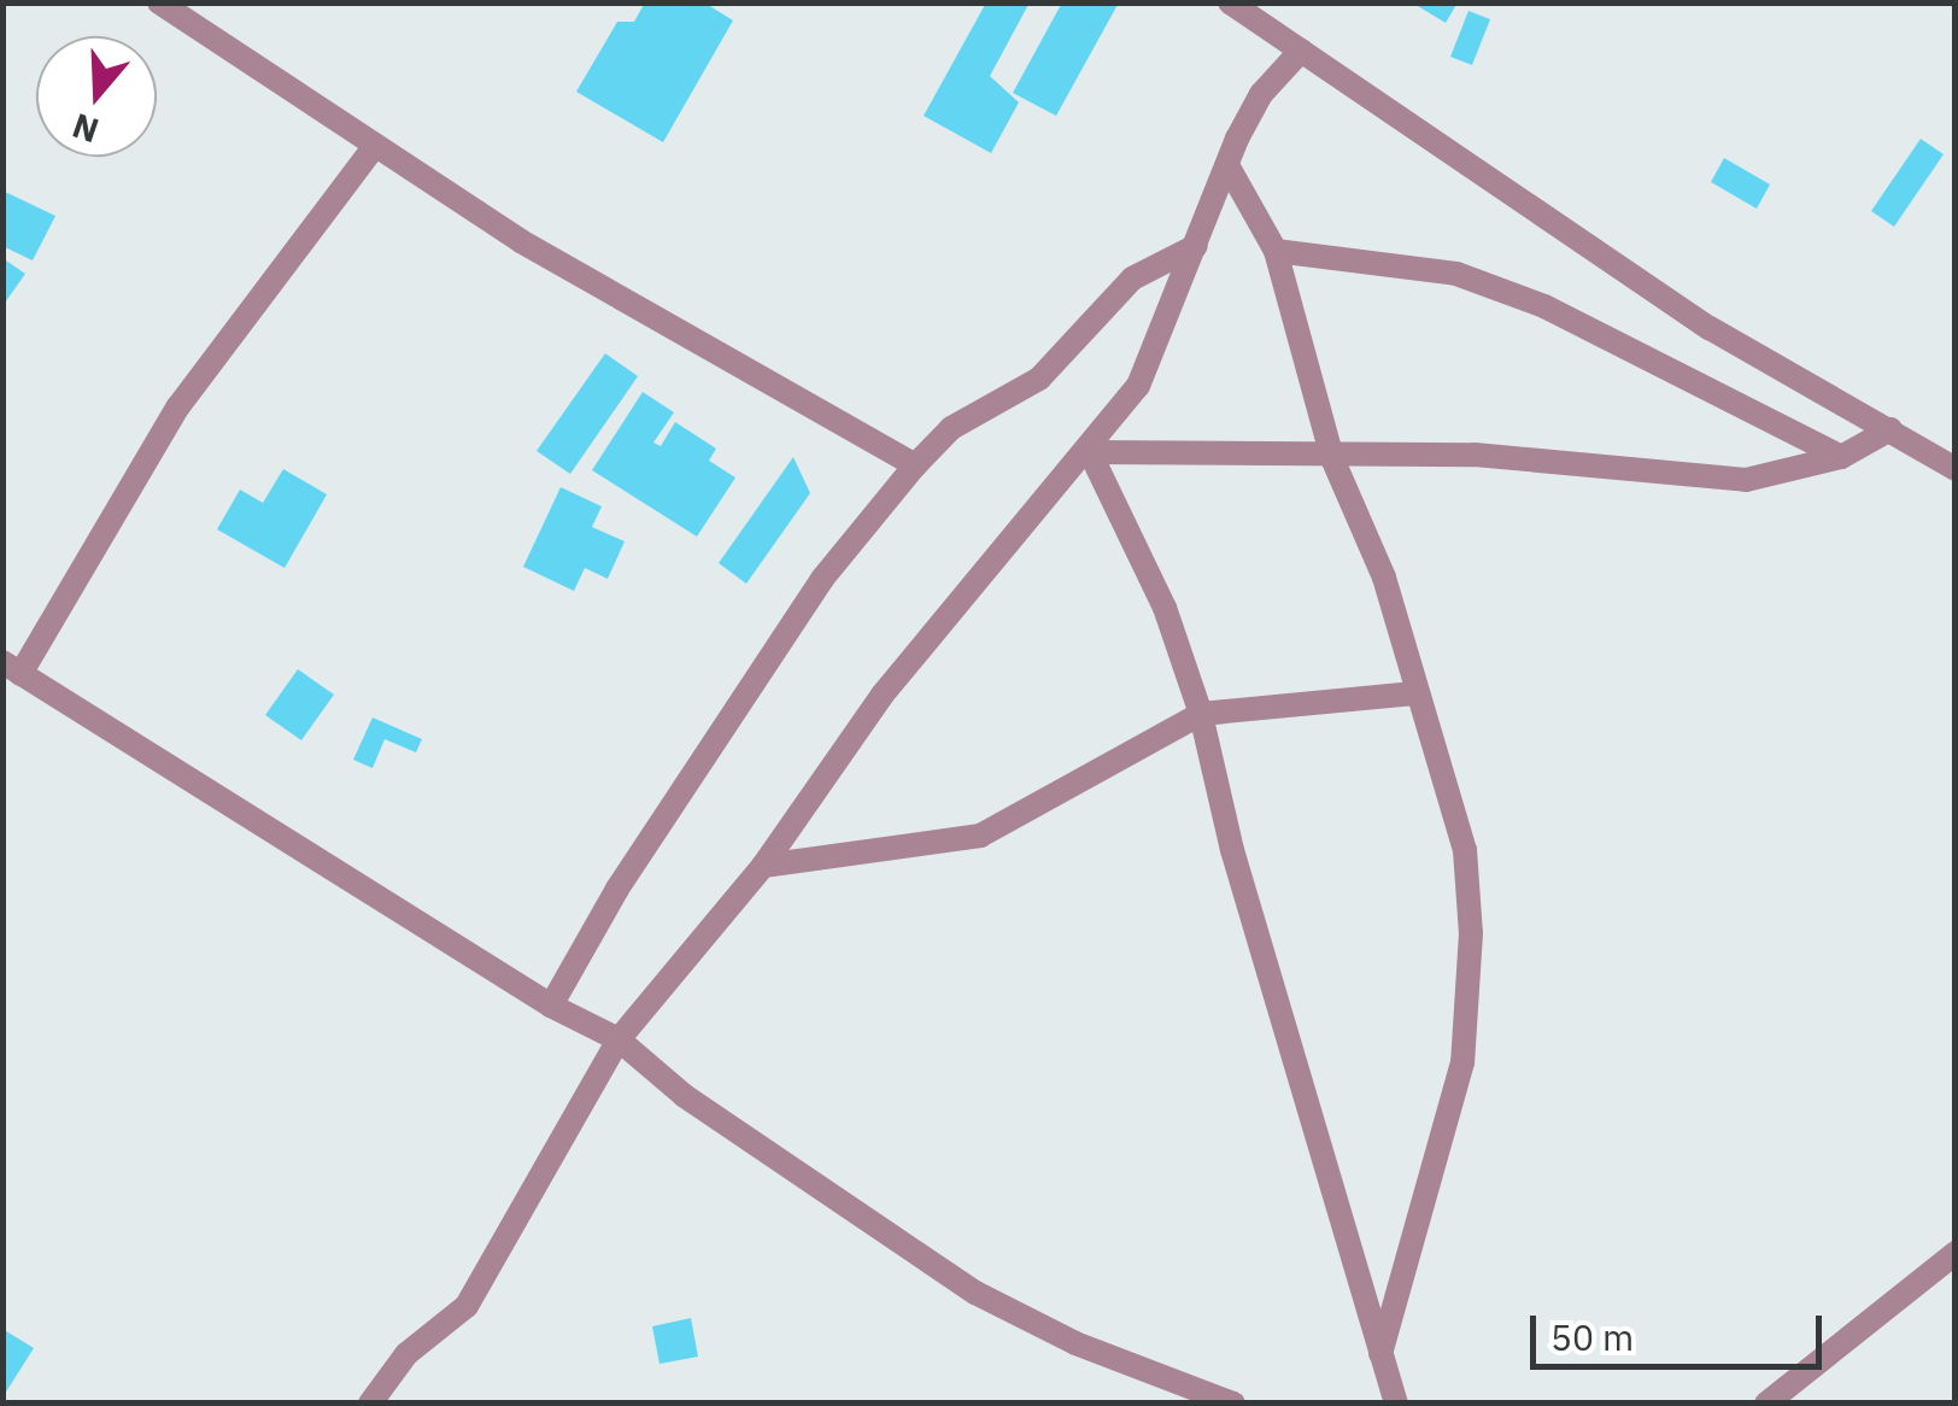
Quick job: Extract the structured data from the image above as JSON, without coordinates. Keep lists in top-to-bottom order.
{
  "scale_bar": "50 m",
  "north": "bottom"
}
